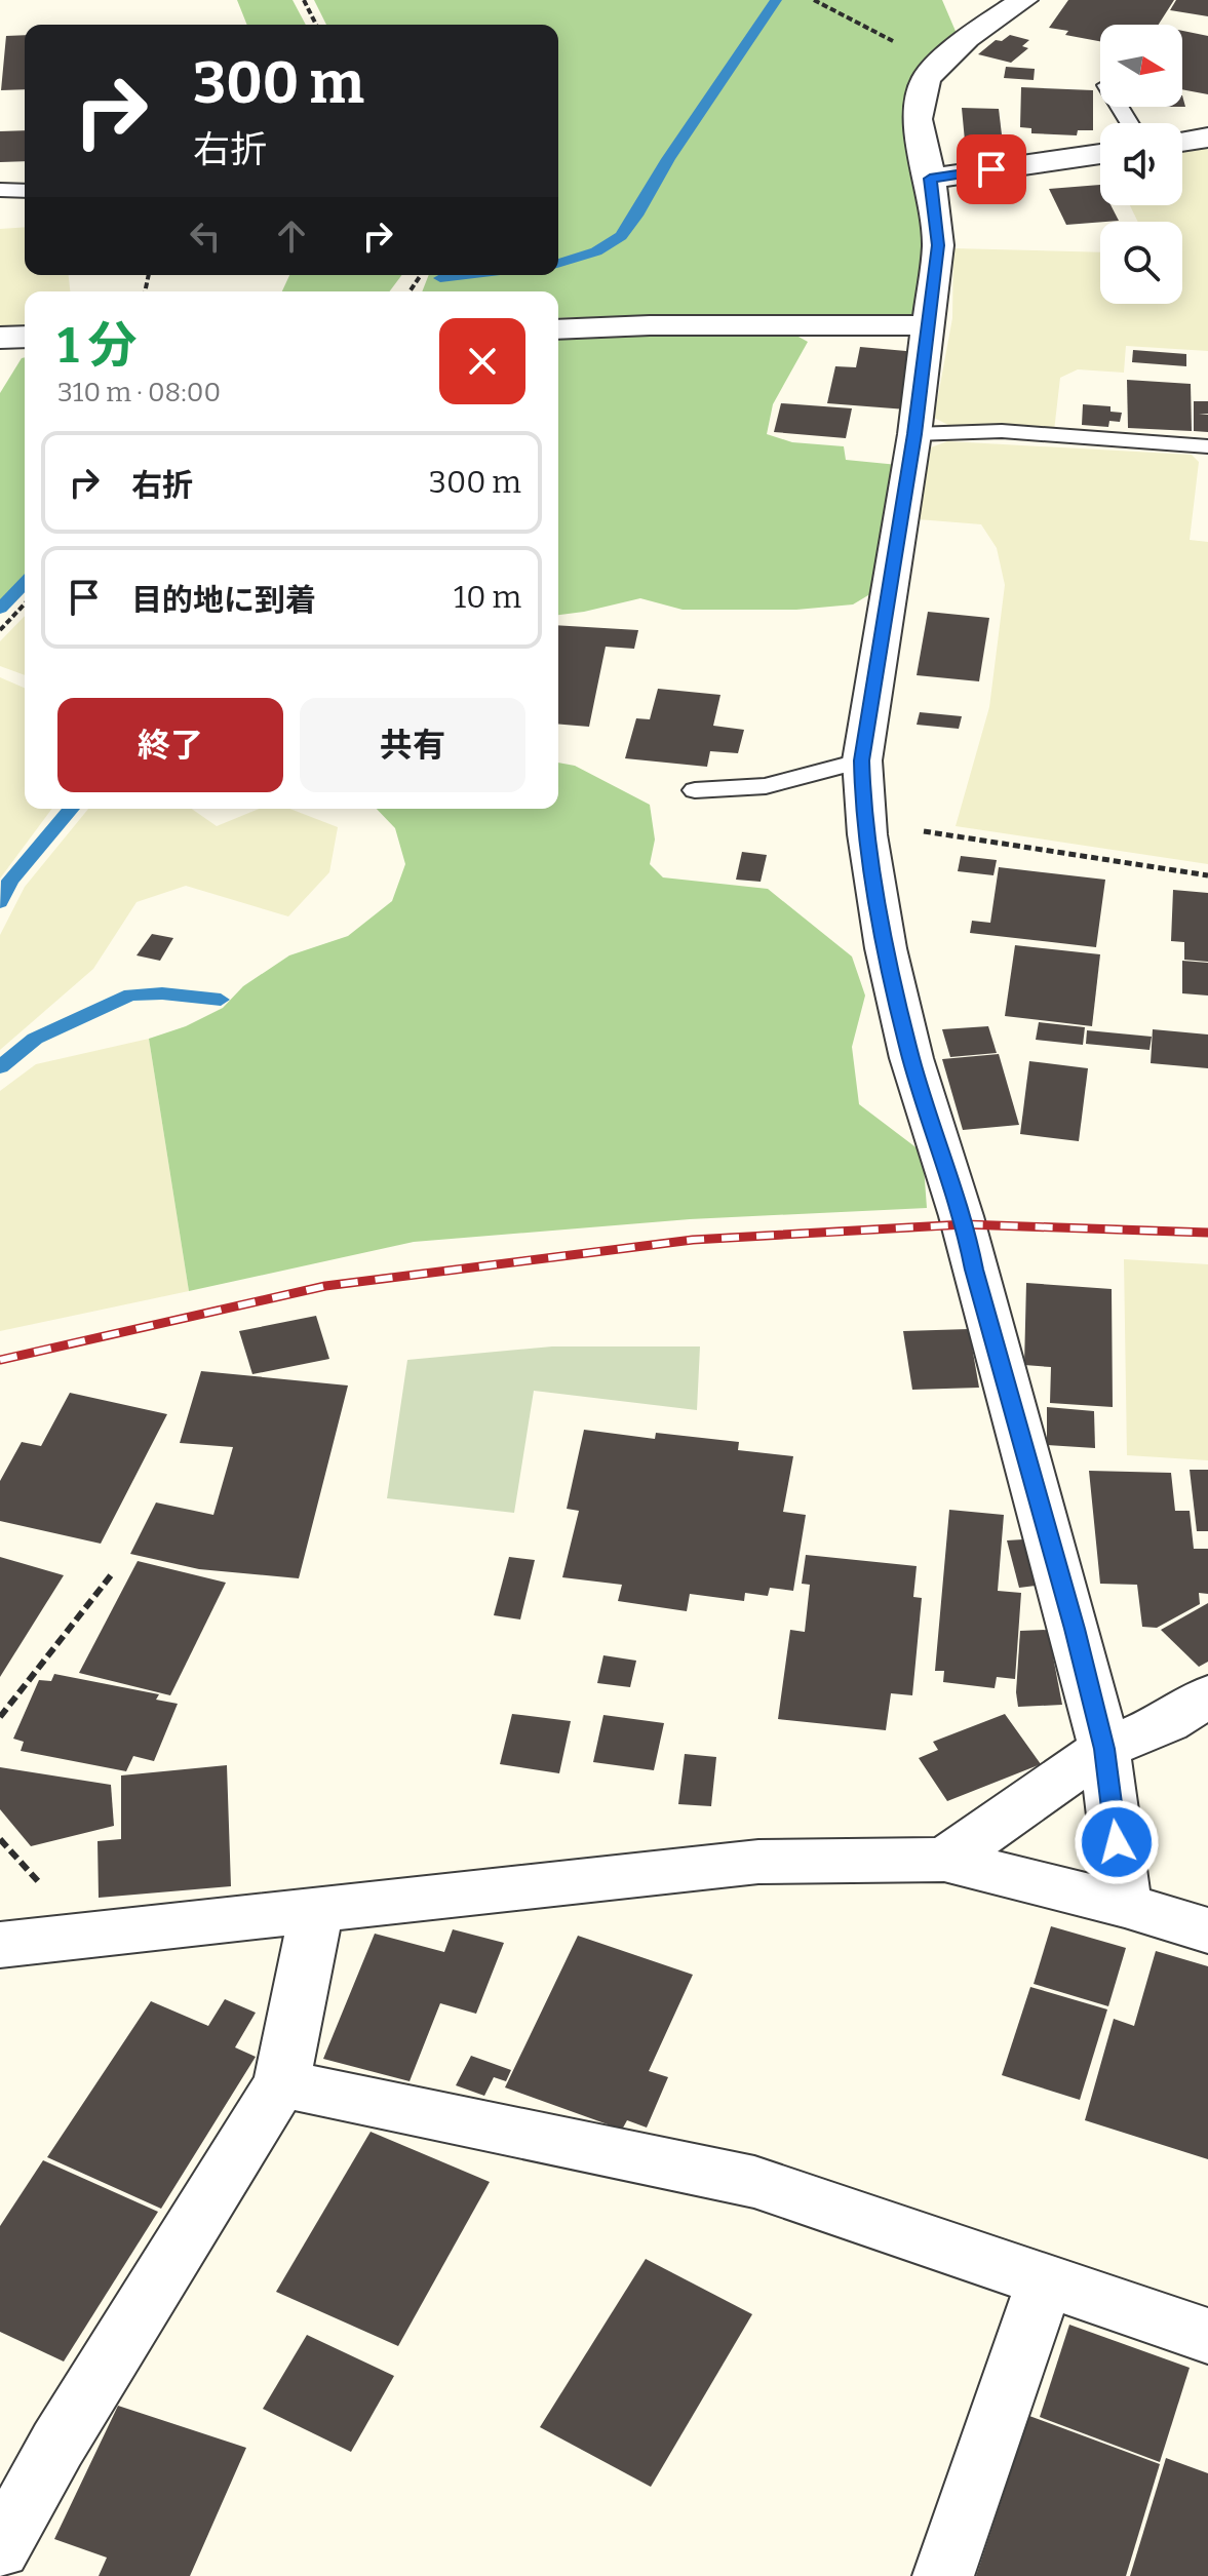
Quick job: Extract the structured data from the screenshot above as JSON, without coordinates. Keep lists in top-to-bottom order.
{
  "north": "right",
  "page": {
    "turn": ["300 m", "右折"],
    "heading": ["1 分", "310 m · 08:00"],
    "list": [
      {
        "name": "右折",
        "value": "300 m"
      },
      {
        "name": "目的地に到着",
        "value": "10 m"
      }
    ],
    "buttons": ["終了", "共有"]
  }
}
